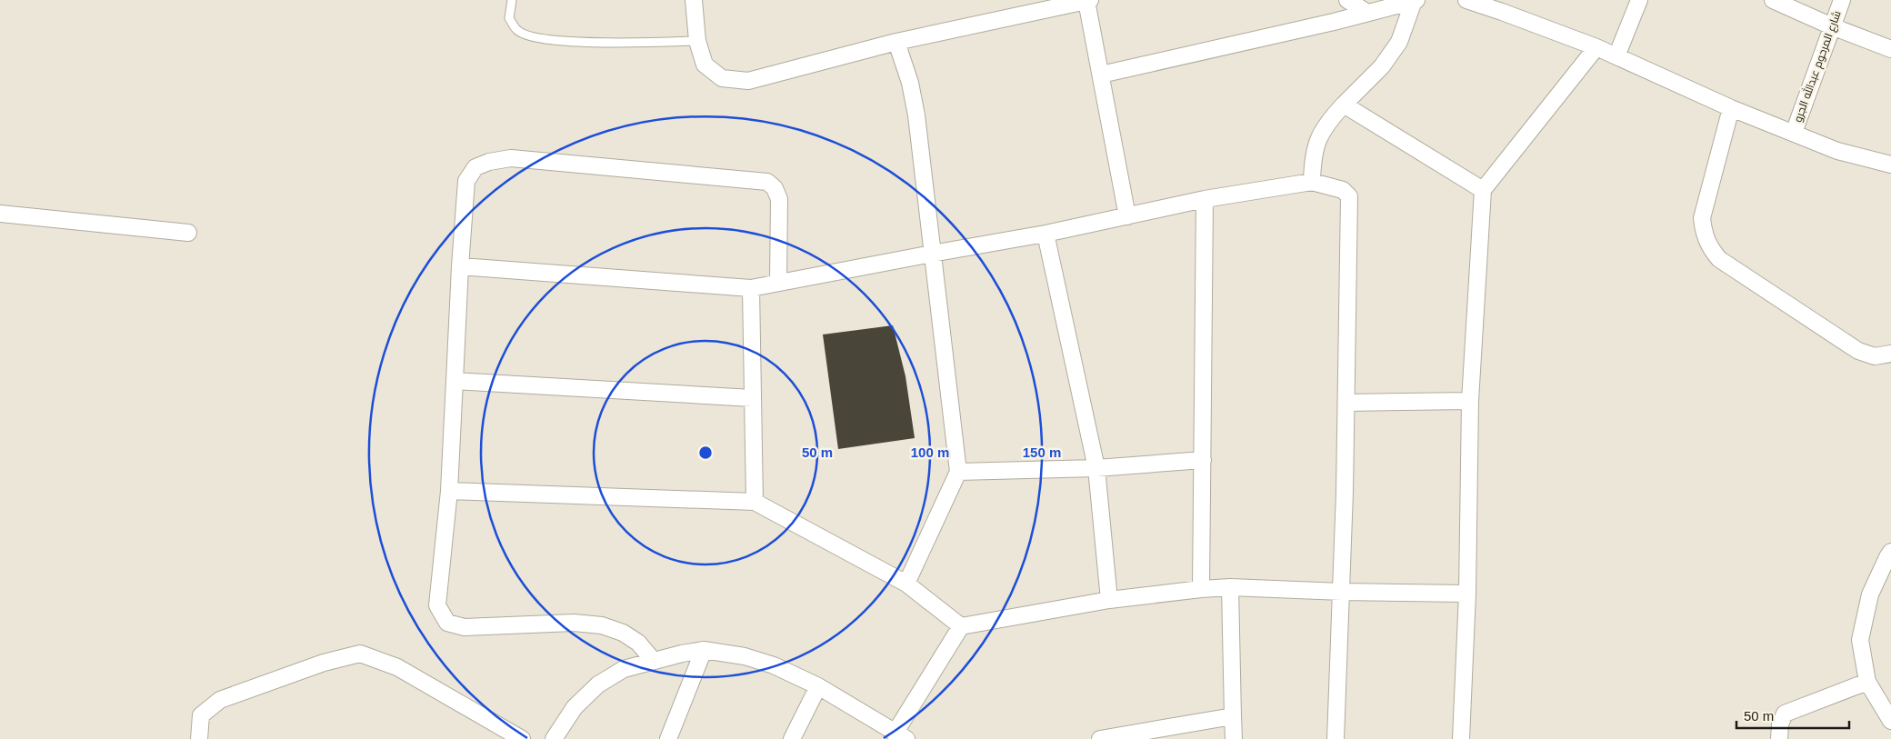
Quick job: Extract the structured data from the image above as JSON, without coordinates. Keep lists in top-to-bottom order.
{
  "streets": {
    "street": ["شارع المرحوم عبدالله الجرو"]
  },
  "scale_bar": "50 m",
  "rings": ["50 m", "100 m", "150 m"]
}
